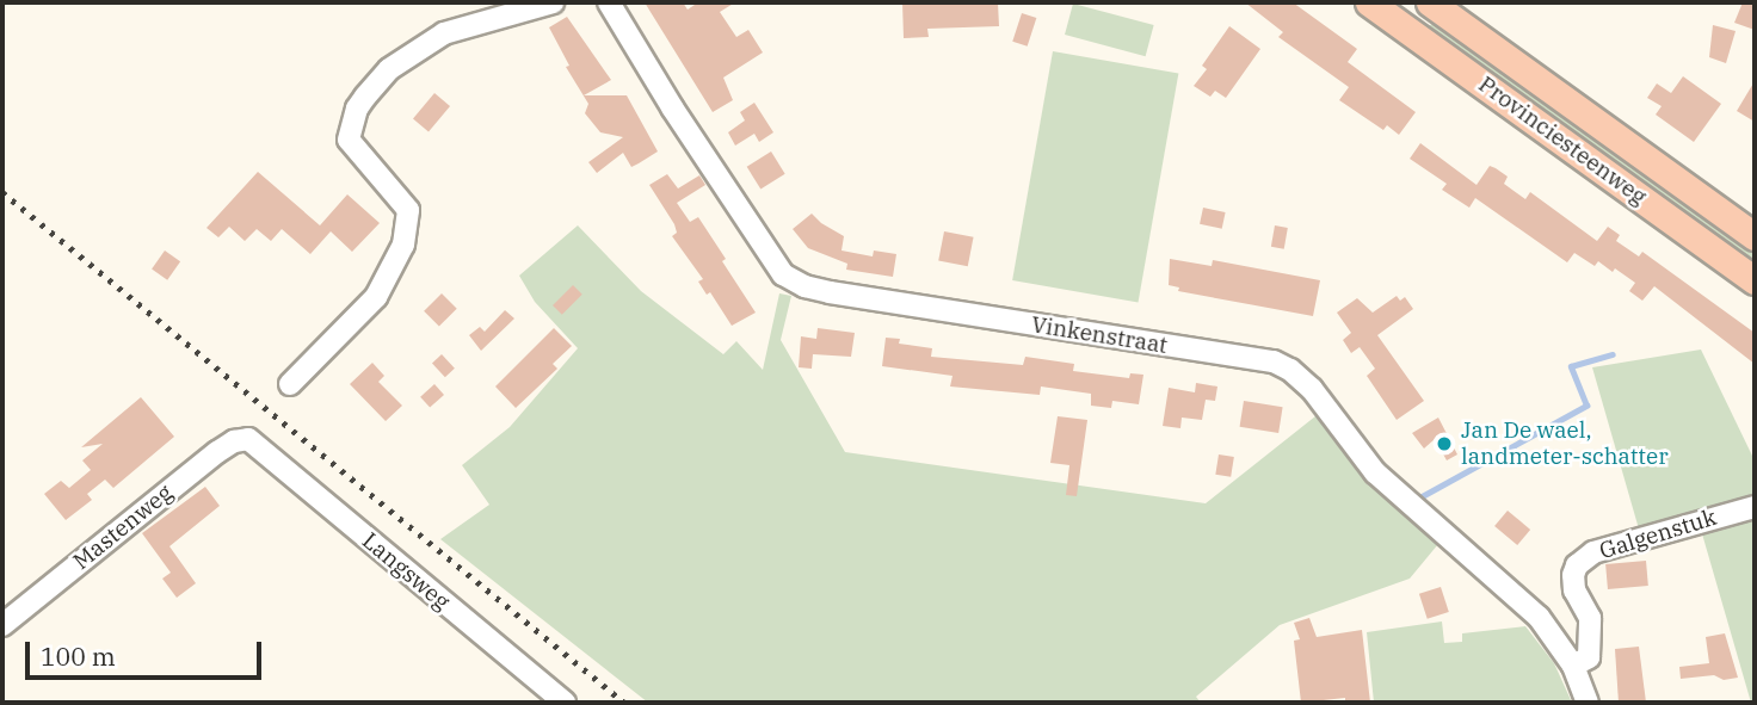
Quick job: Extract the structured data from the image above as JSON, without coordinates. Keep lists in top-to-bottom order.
{
  "streets": {
    "main road": ["Provinciesteenweg"],
    "street": [
      "Vinkenstraat",
      "Mastenweg",
      "Galgenstuk",
      "Langsweg"
    ]
  },
  "crossings": [
    ["Vinkenstraat", "Galgenstuk"],
    ["Mastenweg", "Langsweg"]
  ],
  "places": ["Jan De wael, landmeter-schatter"],
  "scale_bar": "100 m"
}
